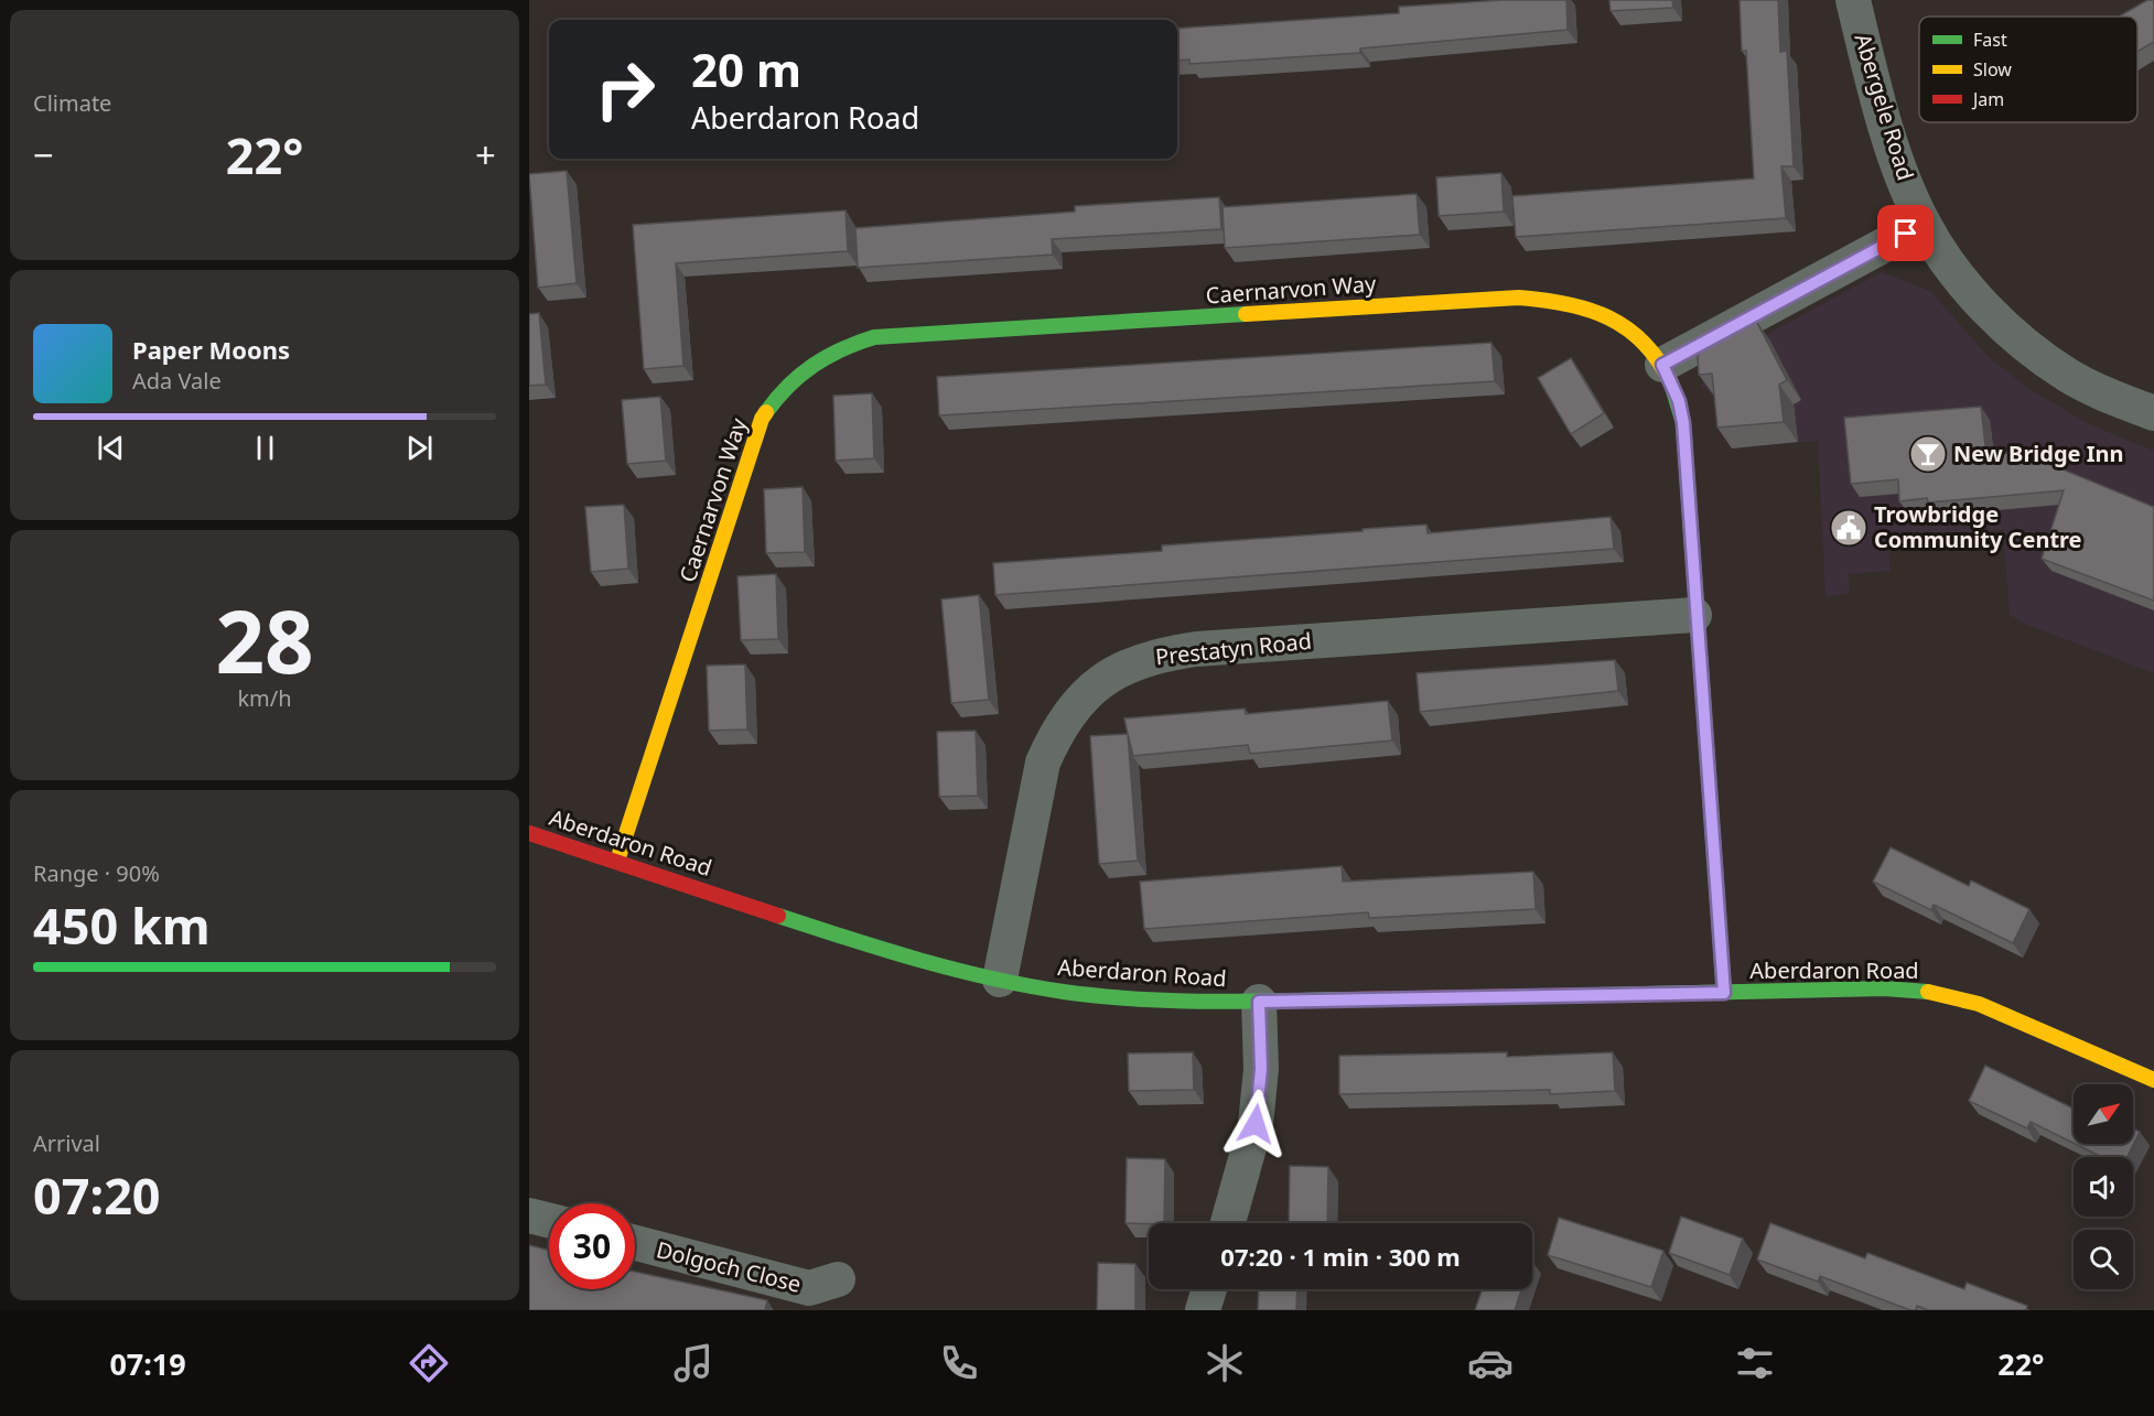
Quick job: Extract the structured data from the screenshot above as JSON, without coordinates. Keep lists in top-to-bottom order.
{
  "streets": {
    "street": [
      "Abergele Road",
      "Caernarvon Way",
      "Prestatyn Road",
      "Aberdaron Road",
      "Dolgoch Close"
    ]
  },
  "crossings": [
    ["Caernarvon Way", "Prestatyn Road"],
    ["Caernarvon Way", "Aberdaron Road"],
    ["Prestatyn Road", "Aberdaron Road"]
  ],
  "places": {
    "bar": ["New Bridge Inn"],
    "public building": ["Trowbridge Community Centre"]
  },
  "legend": ["Fast", "Slow", "Jam"],
  "north": "top right",
  "page": {
    "tile": [
      "Climate",
      ["28", "km/h"],
      ["Range · 90%", "450 km"],
      ["Arrival", "07:20"]
    ],
    "turn": ["20 m", "Aberdaron Road"],
    "heat": ["−", "22°", "+"],
    "song": ["Paper Moons", "Ada Vale"],
    "limit": "30",
    "trip": "07:20 · 1 min · 300 m",
    "tabs": ["07:19", "22°"]
  }
}
